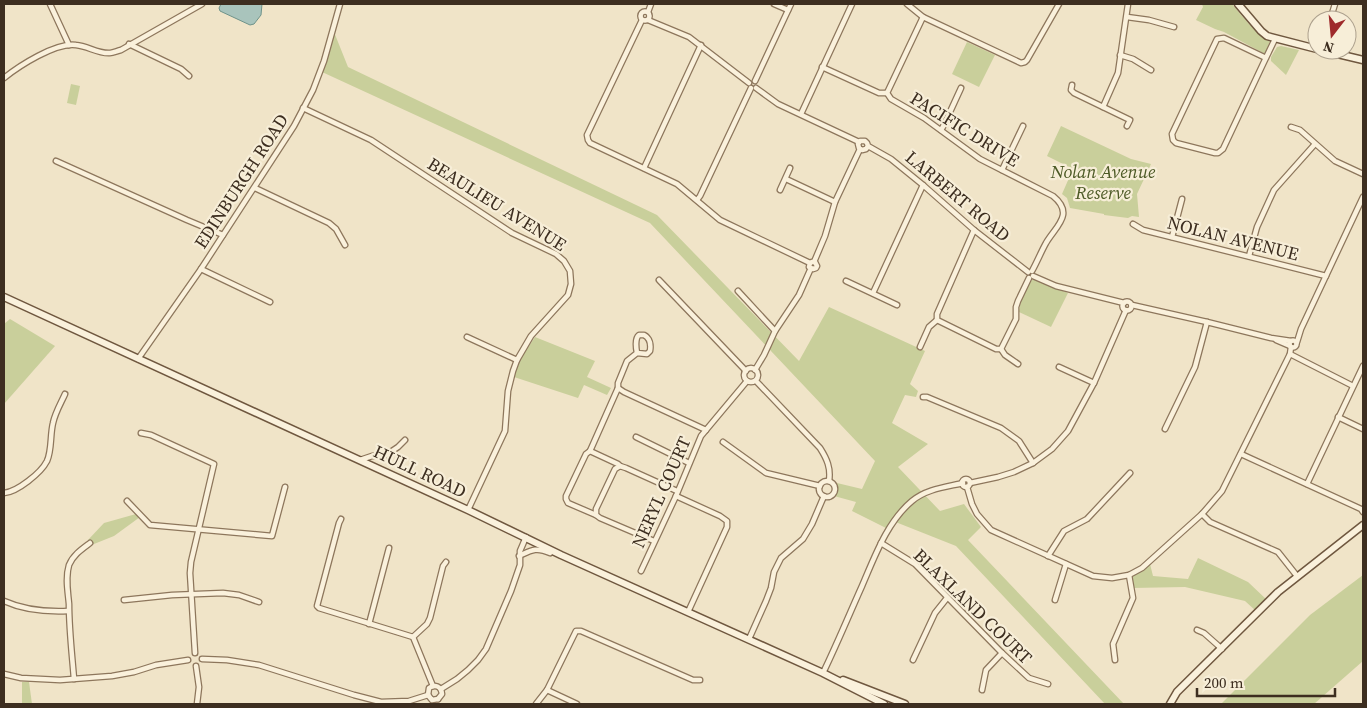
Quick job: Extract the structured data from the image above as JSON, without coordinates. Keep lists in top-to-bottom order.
{
  "streets": {
    "main road": ["HULL ROAD"],
    "street": [
      "PACIFIC DRIVE",
      "EDINBURGH ROAD",
      "LARBERT ROAD",
      "BEAULIEU AVENUE",
      "NOLAN AVENUE",
      "NERYL COURT",
      "BLAXLAND COURT"
    ]
  },
  "crossings": [
    ["PACIFIC DRIVE", "LARBERT ROAD"],
    ["EDINBURGH ROAD", "BEAULIEU AVENUE"],
    ["EDINBURGH ROAD", "HULL ROAD"],
    ["BEAULIEU AVENUE", "HULL ROAD"]
  ],
  "parks": ["Nolan Avenue Reserve"],
  "scale_bar": "200 m",
  "north": "bottom"
}
